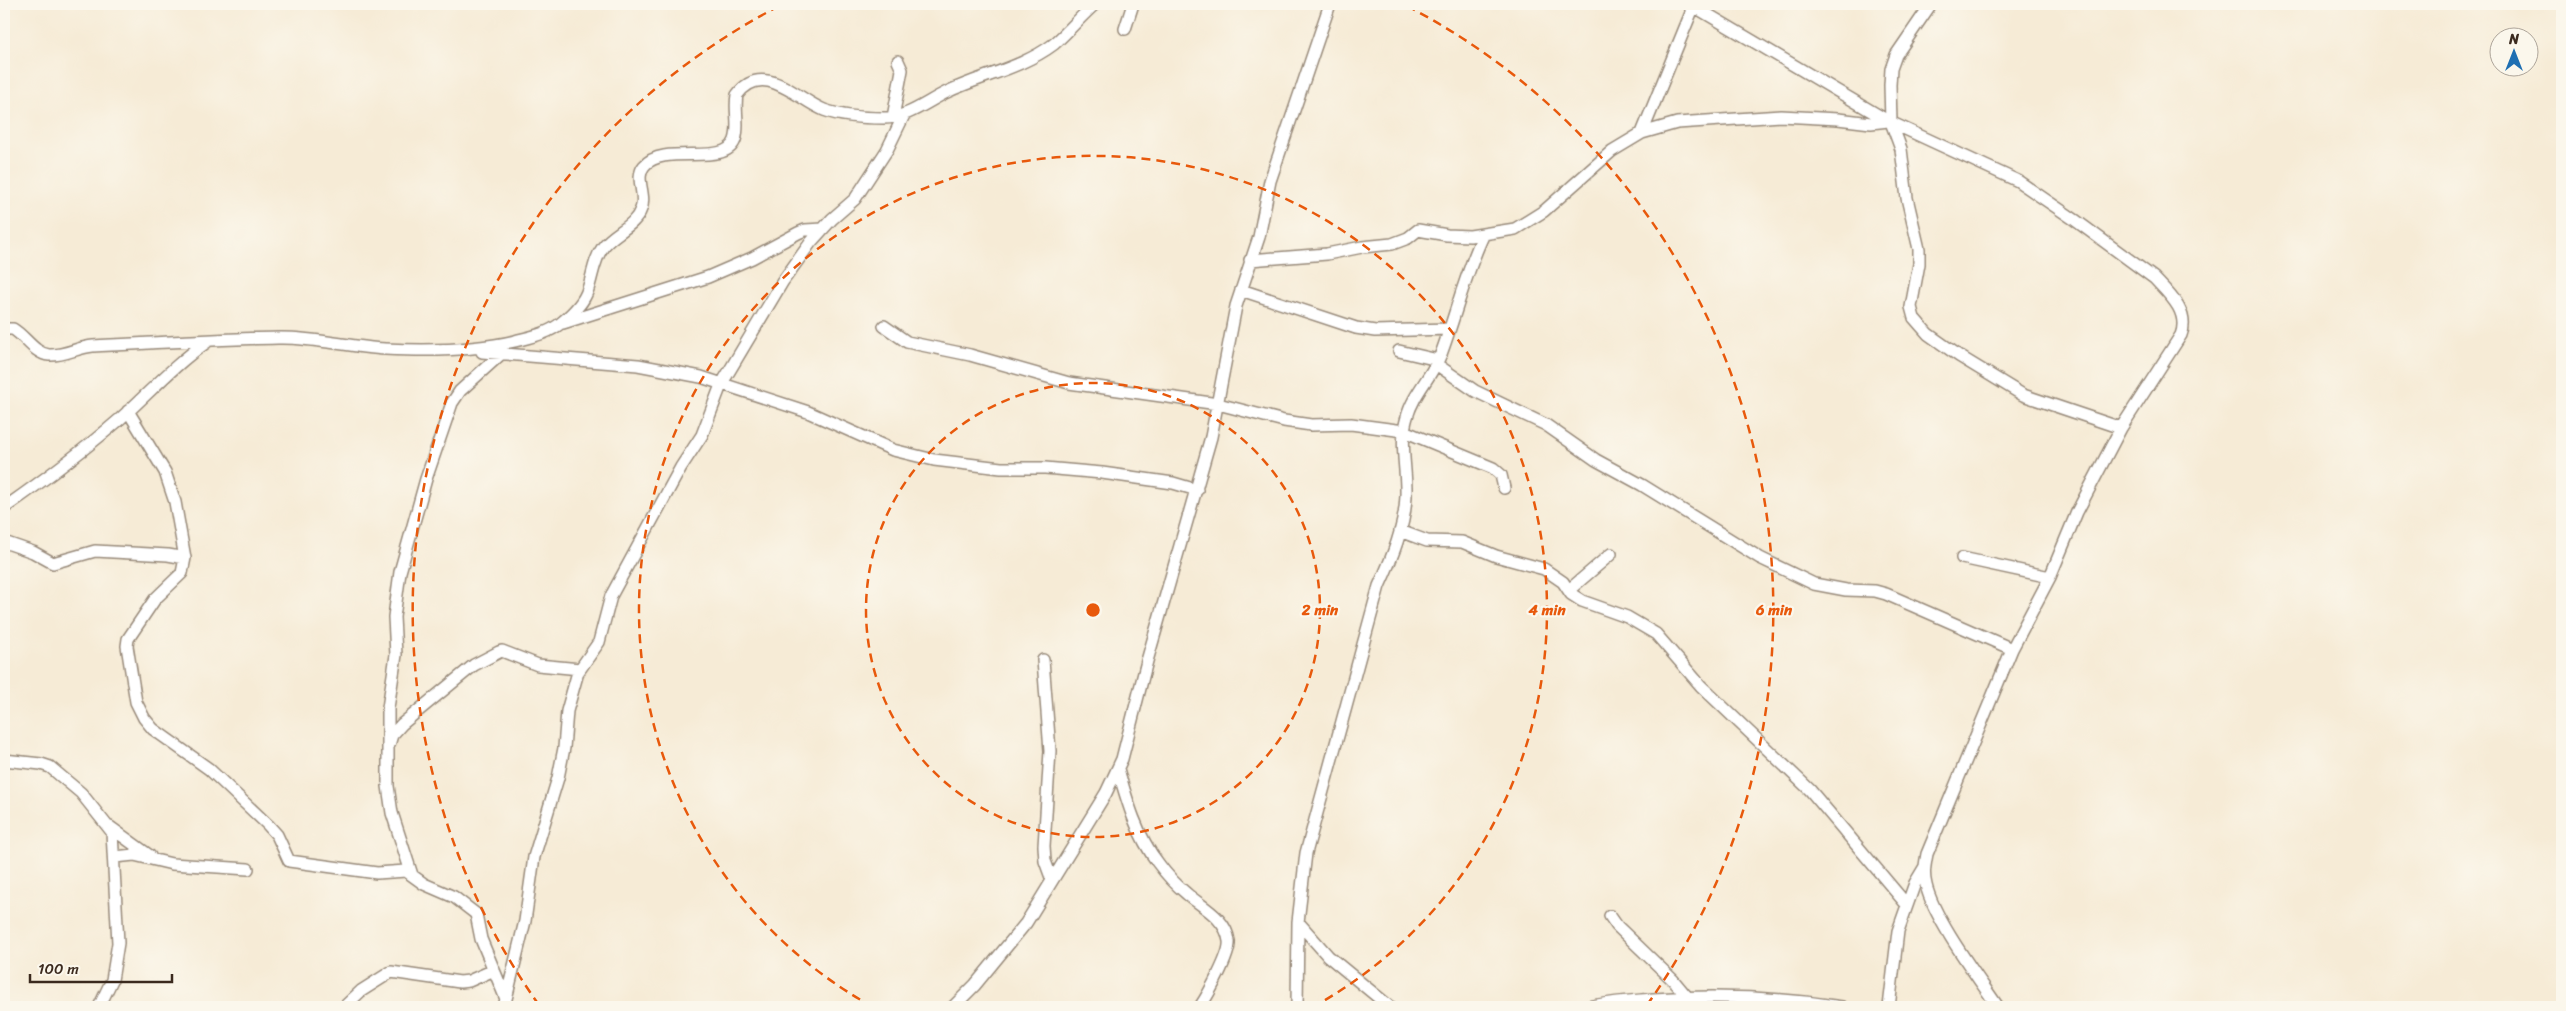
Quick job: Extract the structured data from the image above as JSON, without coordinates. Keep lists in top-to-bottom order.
{
  "scale_bar": "100 m",
  "north": "top",
  "rings": ["2 min", "4 min", "6 min"]
}
